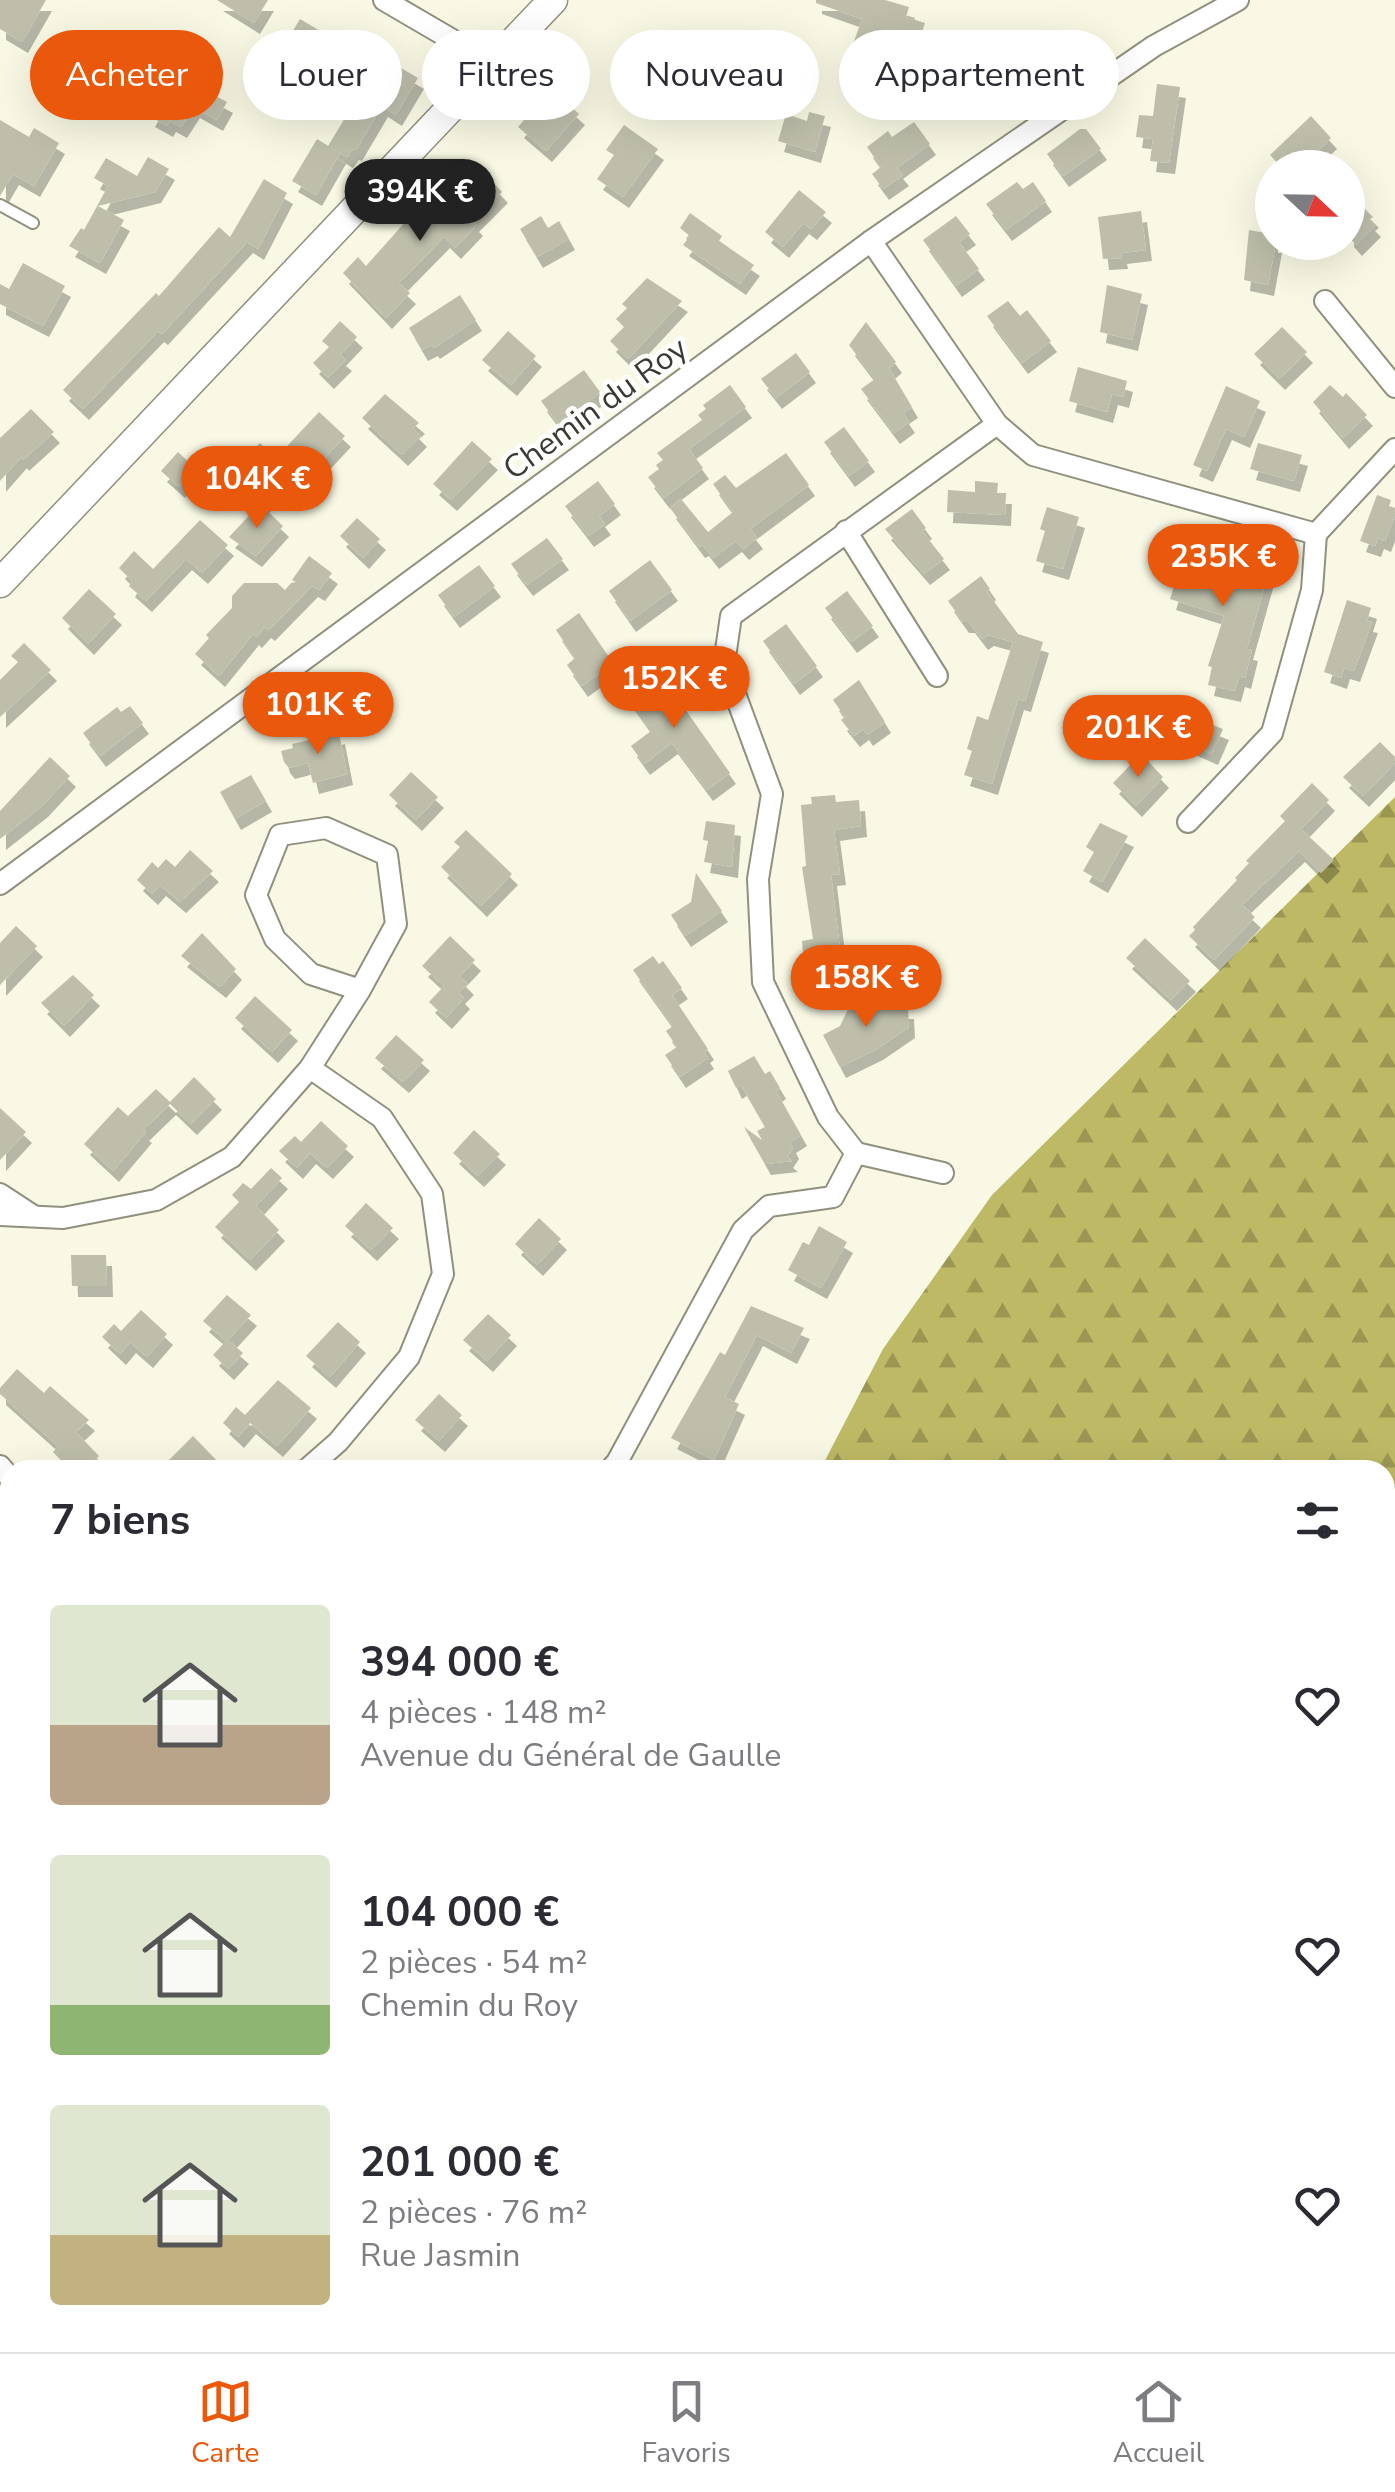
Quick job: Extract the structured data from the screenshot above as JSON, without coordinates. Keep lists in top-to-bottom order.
{
  "streets": {
    "street": ["Chemin du Roy"]
  },
  "north": "right",
  "page": {
    "chip": [
      "Acheter",
      "Louer",
      "Filtres",
      "Nouveau",
      "Appartement"
    ],
    "price": [
      "394K €",
      "104K €",
      "235K €",
      "152K €",
      "101K €",
      "201K €",
      "158K €"
    ],
    "heading": "7 biens",
    "list": [
      {
        "name": "394 000 €",
        "note": "4 pièces · 148 m² · Avenue du Général de Gaulle"
      },
      {
        "name": "104 000 €",
        "note": "2 pièces · 54 m² · Chemin du Roy"
      },
      {
        "name": "201 000 €",
        "note": "2 pièces · 76 m² · Rue Jasmin"
      }
    ],
    "tabs": ["Carte", "Favoris", "Accueil"]
  }
}
